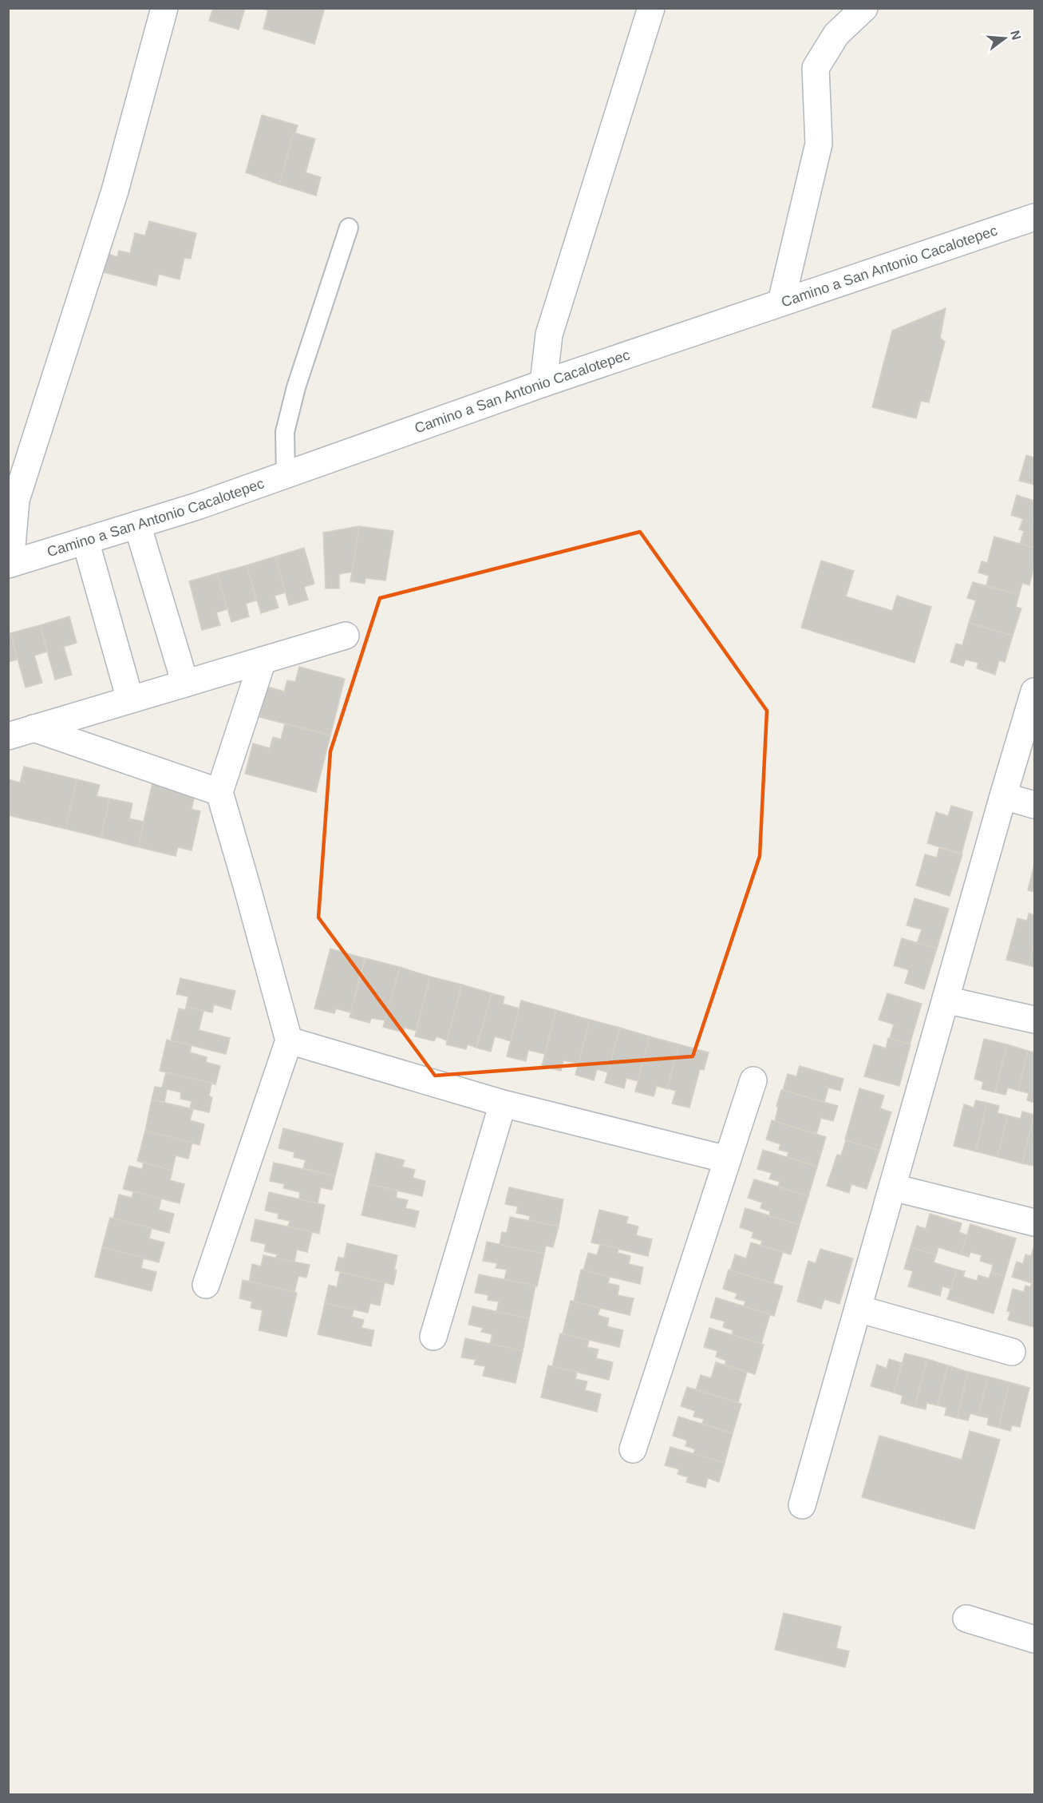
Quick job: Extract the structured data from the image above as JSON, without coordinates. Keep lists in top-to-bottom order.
{
  "streets": {
    "street": ["Camino a San Antonio Cacalotepec"]
  },
  "north": "right"
}
